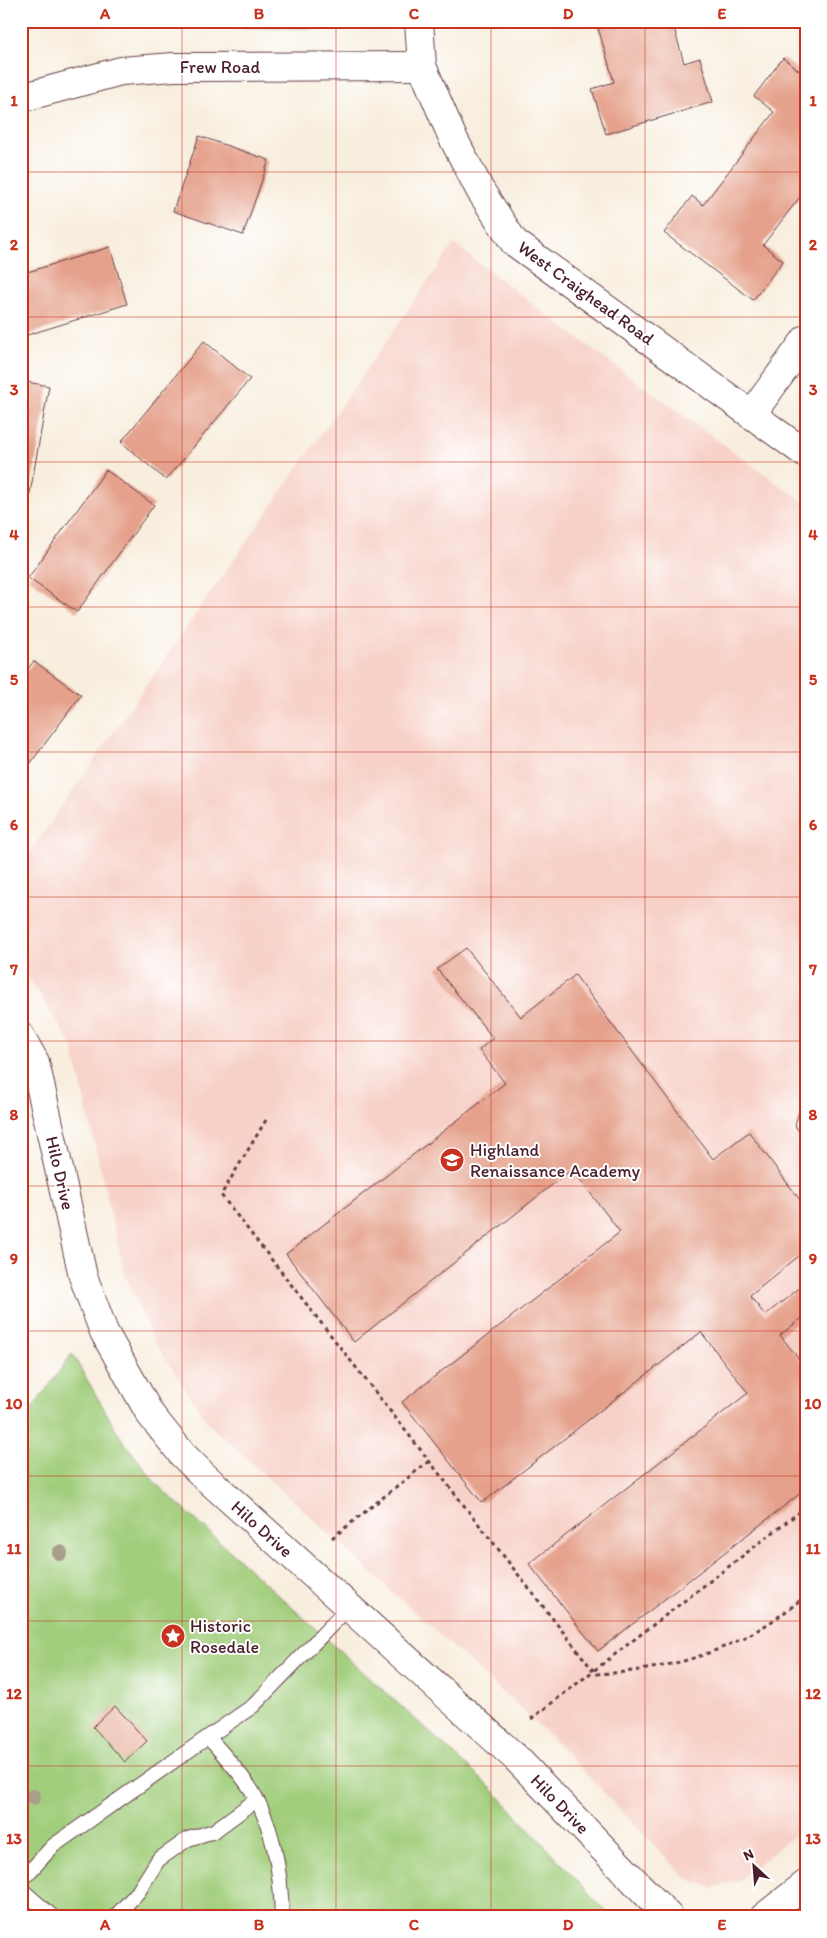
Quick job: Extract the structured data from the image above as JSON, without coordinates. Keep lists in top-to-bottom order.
{
  "streets": {
    "street": ["Frew Road", "West Craighead Road", "Hilo Drive"]
  },
  "crossings": [
    ["Frew Road", "West Craighead Road"]
  ],
  "places": {
    "school or university": ["Highland Renaissance Academy"],
    "place": ["Historic Rosedale"]
  },
  "north": "top left",
  "grid": {
    "columns": [
      "A",
      "B",
      "C",
      "D",
      "E"
    ],
    "rows": [
      "1",
      "2",
      "3",
      "4",
      "5",
      "6",
      "7",
      "8",
      "9",
      "10",
      "11",
      "12",
      "13"
    ]
  }
}
